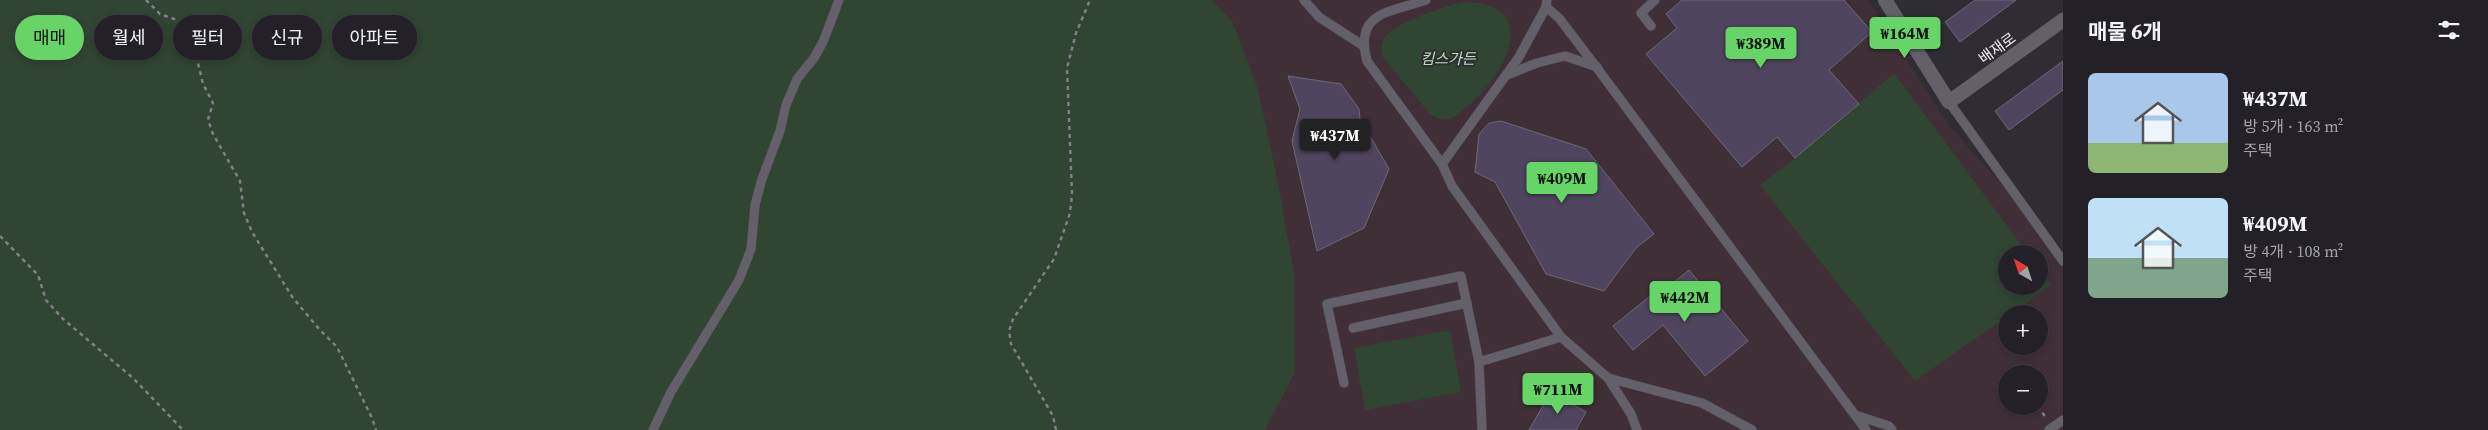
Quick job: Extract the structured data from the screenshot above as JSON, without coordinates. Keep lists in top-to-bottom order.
{
  "streets": {
    "street": ["배재로"]
  },
  "parks": ["킴스가든"],
  "north": "top left",
  "page": {
    "heading": "매물 6개",
    "chip": [
      "매매",
      "월세",
      "필터",
      "신규",
      "아파트"
    ],
    "price": [
      "₩164M",
      "₩389M",
      "₩437M",
      "₩409M",
      "₩442M",
      "₩711M"
    ],
    "list": [
      {
        "name": "₩437M",
        "note": "방 5개 · 163 m² · 주택"
      },
      {
        "name": "₩409M",
        "note": "방 4개 · 108 m² · 주택"
      }
    ],
    "map_buttons": ["+", "−"]
  }
}
